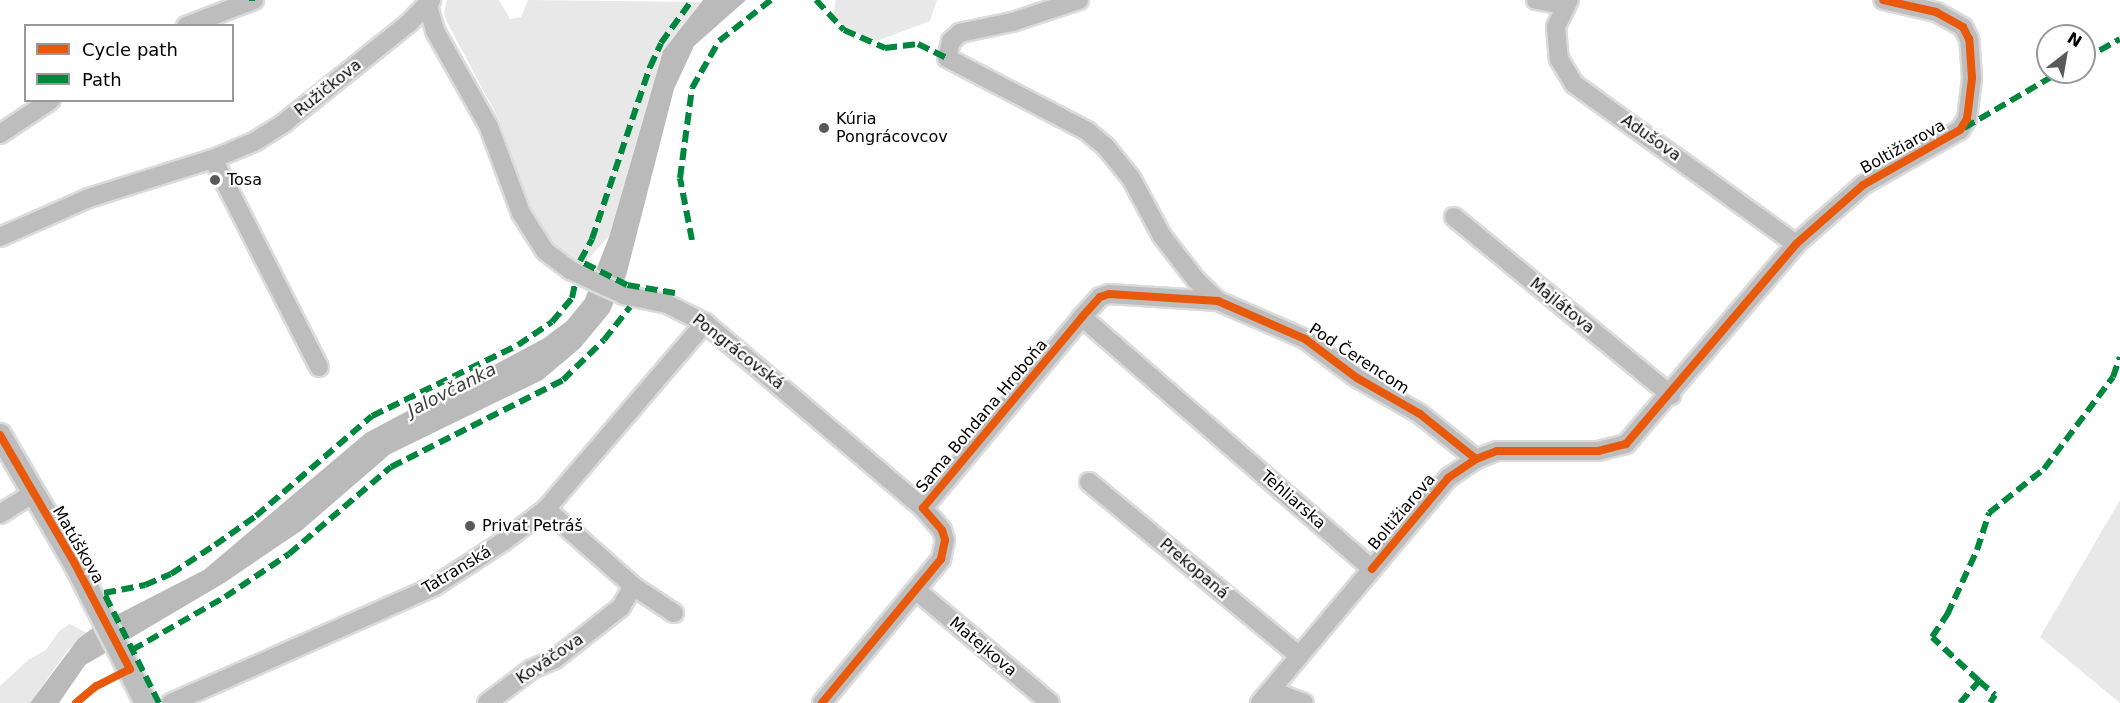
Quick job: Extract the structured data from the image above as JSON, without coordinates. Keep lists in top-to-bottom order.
{
  "streets": {
    "main road": ["Matúškova"],
    "street": [
      "Ružičkova",
      "Adušova",
      "Boltižiarova",
      "Majlátova",
      "Pongrácovská",
      "Pod Čerencom",
      "Sama Bohdana Hroboňa",
      "Tehliarska",
      "Prekopaná",
      "Tatranská",
      "Matejkova",
      "Kováčova"
    ]
  },
  "crossings": [
    ["Ružičkova", "Pongrácovská"],
    ["Adušova", "Boltižiarova"],
    ["Boltižiarova", "Majlátova"],
    ["Boltižiarova", "Pod Čerencom"],
    ["Boltižiarova", "Tehliarska"],
    ["Pongrácovská", "Sama Bohdana Hroboňa"],
    ["Pongrácovská", "Tatranská"],
    ["Pod Čerencom", "Sama Bohdana Hroboňa"],
    ["Pod Čerencom", "Tehliarska"],
    ["Sama Bohdana Hroboňa", "Tehliarska"],
    ["Sama Bohdana Hroboňa", "Matejkova"]
  ],
  "water": ["Jalovčanka"],
  "places": ["Kúria Pongrácovcov", "Tosa", "Privat Petráš"],
  "legend": ["Cycle path", "Path"],
  "north": "top right"
}
